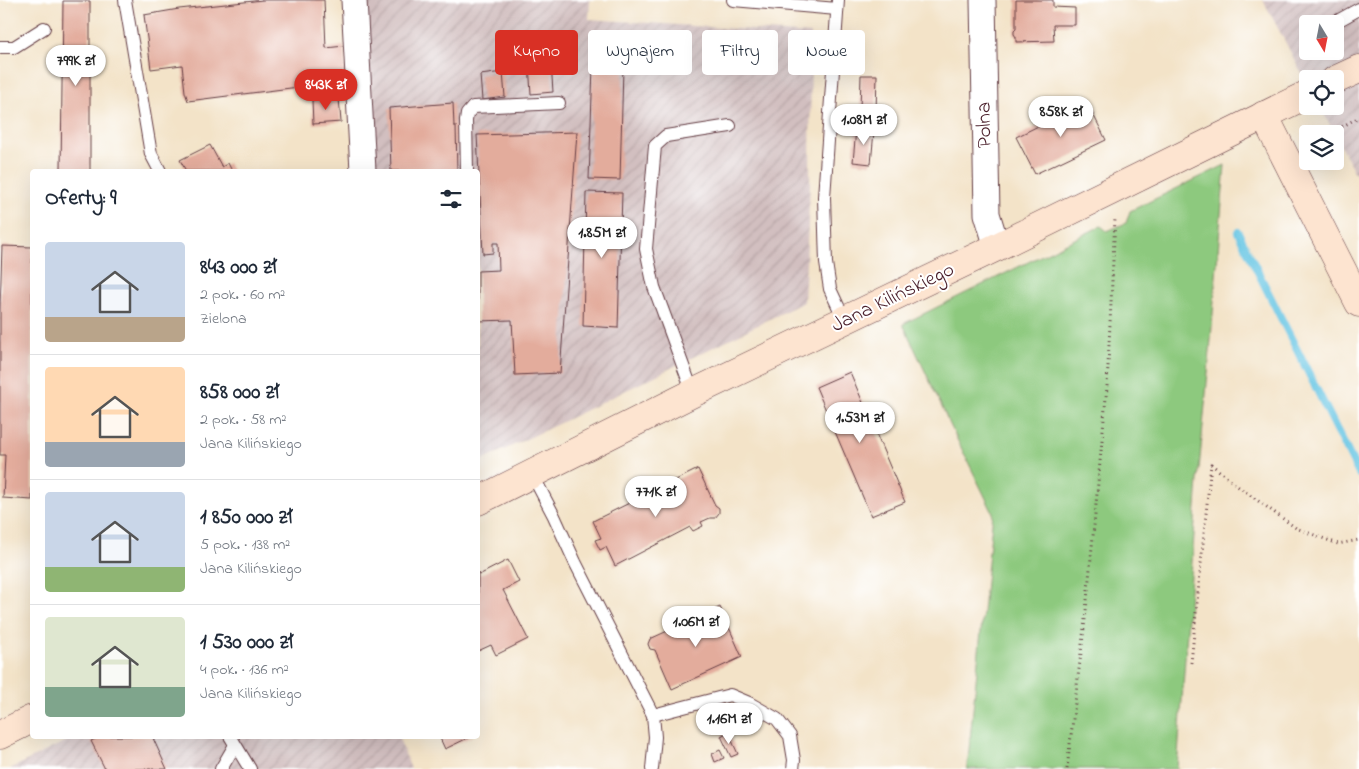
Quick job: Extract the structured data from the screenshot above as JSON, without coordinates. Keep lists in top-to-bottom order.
{
  "streets": {
    "street": ["Polna", "Jana Kilińskiego"]
  },
  "crossings": [
    ["Polna", "Jana Kilińskiego"]
  ],
  "north": "bottom",
  "page": {
    "chip": [
      "Kupno",
      "Wynajem",
      "Filtry",
      "Nowe"
    ],
    "price": [
      "799K zł",
      "843K zł",
      "858K zł",
      "1.08M zł",
      "1.85M zł",
      "1.53M zł",
      "771K zł",
      "1.06M zł",
      "1.16M zł"
    ],
    "heading": "Oferty: 9",
    "list": [
      {
        "name": "843 000 zł",
        "note": "2 pok. · 60 m² · Zielona"
      },
      {
        "name": "858 000 zł",
        "note": "2 pok. · 58 m² · Jana Kilińskiego"
      },
      {
        "name": "1 850 000 zł",
        "note": "5 pok. · 138 m² · Jana Kilińskiego"
      },
      {
        "name": "1 530 000 zł",
        "note": "4 pok. · 136 m² · Jana Kilińskiego"
      }
    ]
  }
}
